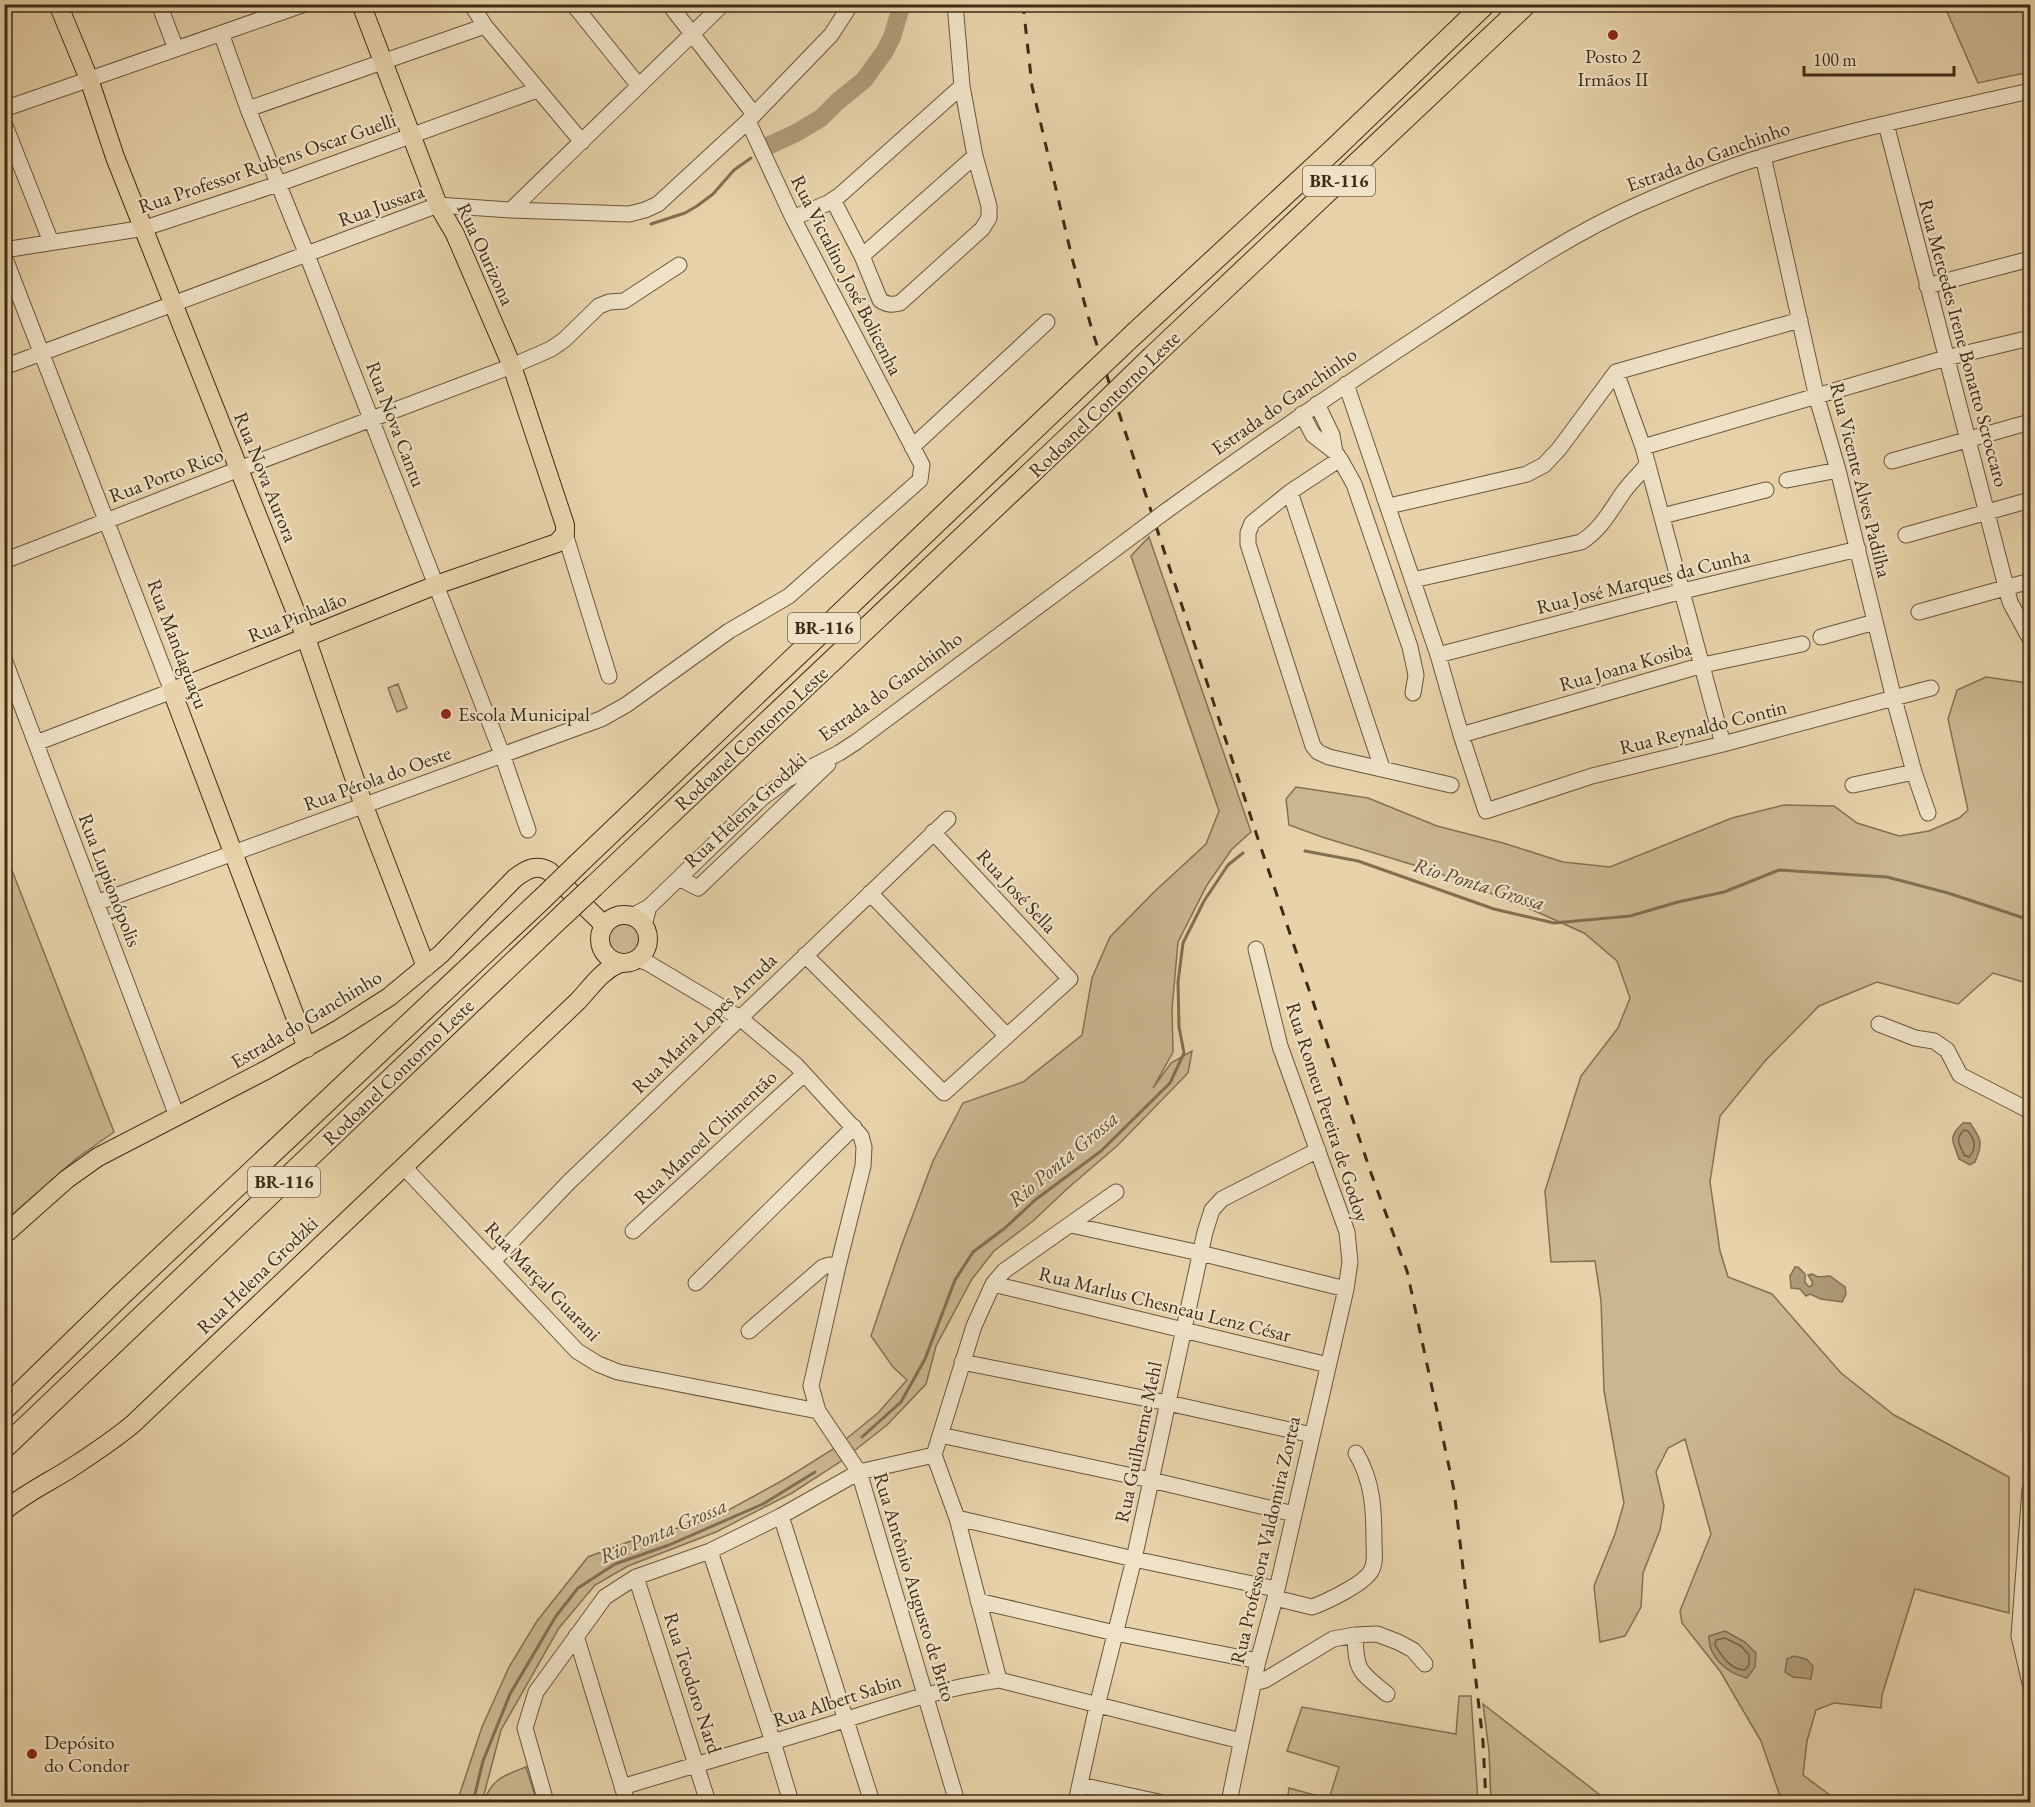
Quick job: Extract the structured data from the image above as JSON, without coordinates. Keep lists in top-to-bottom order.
{
  "streets": {
    "highway": ["BR-116", "Rodoanel Contorno Leste"],
    "main road": [
      "Estrada do Ganchinho",
      "Rua Ourizona",
      "Rua Nova Aurora",
      "Rua Pinhalão",
      "Rua Mandaguaçu",
      "Rua Helena Grodzki"
    ],
    "street": [
      "Rua Professor Rubens Oscar Guelli",
      "Rua Jussara",
      "Rua Victalino José Bolicenha",
      "Rua Mercedes Irene Bonatto Scroccaro",
      "Rua Nova Cantu",
      "Rua Porto Rico",
      "Rua Vicente Alves Padilha",
      "Rua José Marques da Cunha",
      "Rua Joana Kosiba",
      "Rua Reynaldo Contin",
      "Rua Pérola do Oeste",
      "Rua Lupionópolis",
      "Rua José Sella",
      "Rua Maria Lopes Arruda",
      "Rua Romeu Pereira de Godoy",
      "Rua Manoel Chimentão",
      "Rua Marçal Guarani",
      "Rua Marlus Chesneau Lenz César",
      "Rua Guilherme Mehl",
      "Rua Professora Valdomira Zortea",
      "Rua Antônio Augusto de Brito",
      "Rua Teodoro Nard",
      "Rua Albert Sabin"
    ]
  },
  "crossings": [
    ["Estrada do Ganchinho", "Rua Mercedes Irene Bonatto Scroccaro"],
    ["Estrada do Ganchinho", "Rua Nova Aurora"],
    ["Estrada do Ganchinho", "Rua Vicente Alves Padilha"],
    ["Estrada do Ganchinho", "Rua Mandaguaçu"],
    ["Estrada do Ganchinho", "Rua Helena Grodzki"],
    ["Estrada do Ganchinho", "Rua Lupionópolis"],
    ["Estrada do Ganchinho", "Rua Antônio Augusto de Brito"],
    ["Rua Professor Rubens Oscar Guelli", "Rua Ourizona"],
    ["Rua Professor Rubens Oscar Guelli", "Rua Nova Cantu"],
    ["Rua Professor Rubens Oscar Guelli", "Rua Nova Aurora"],
    ["Rua Jussara", "Rua Ourizona"],
    ["Rua Jussara", "Rua Victalino José Bolicenha"],
    ["Rua Jussara", "Rua Nova Cantu"],
    ["Rua Jussara", "Rua Nova Aurora"],
    ["Rua Jussara", "Rua Mandaguaçu"],
    ["Rua Ourizona", "Rua Porto Rico"],
    ["Rua Ourizona", "Rua Pinhalão"],
    ["Rua Victalino José Bolicenha", "Rua Pérola do Oeste"],
    ["Rua Nova Cantu", "Rua Porto Rico"],
    ["Rua Nova Cantu", "Rua Pinhalão"],
    ["Rua Nova Cantu", "Rua Pérola do Oeste"],
    ["Rua Porto Rico", "Rua Nova Aurora"],
    ["Rua Porto Rico", "Rua Mandaguaçu"],
    ["Rua Nova Aurora", "Rua Pinhalão"],
    ["Rua Nova Aurora", "Rua Pérola do Oeste"],
    ["Rua Vicente Alves Padilha", "Rua José Marques da Cunha"],
    ["Rua Vicente Alves Padilha", "Rua Reynaldo Contin"],
    ["Rua Pinhalão", "Rua Mandaguaçu"],
    ["Rua Pinhalão", "Rua Lupionópolis"],
    ["Rua Mandaguaçu", "Rua Pérola do Oeste"],
    ["Rua Joana Kosiba", "Rua Reynaldo Contin"],
    ["Rua Pérola do Oeste", "Rua Lupionópolis"],
    ["Rua Helena Grodzki", "Rua Marçal Guarani"],
    ["Rua Helena Grodzki", "Rua Antônio Augusto de Brito"],
    ["Rua José Sella", "Rua Maria Lopes Arruda"],
    ["Rua Maria Lopes Arruda", "Rua Marçal Guarani"],
    ["Rua Maria Lopes Arruda", "Rua Antônio Augusto de Brito"],
    ["Rua Romeu Pereira de Godoy", "Rua Guilherme Mehl"],
    ["Rua Romeu Pereira de Godoy", "Rua Professora Valdomira Zortea"],
    ["Rua Manoel Chimentão", "Rua Antônio Augusto de Brito"],
    ["Rua Marçal Guarani", "Rua Antônio Augusto de Brito"],
    ["Rua Marlus Chesneau Lenz César", "Rua Guilherme Mehl"],
    ["Rua Marlus Chesneau Lenz César", "Rua Professora Valdomira Zortea"],
    ["Rua Guilherme Mehl", "Rua Albert Sabin"],
    ["Rua Professora Valdomira Zortea", "Rua Albert Sabin"],
    ["Rua Antônio Augusto de Brito", "Rua Albert Sabin"],
    ["Rua Teodoro Nard", "Rua Albert Sabin"]
  ],
  "water": ["Rio Ponta Grossa"],
  "places": ["Posto 2 Irmãos II", "Escola Municipal", "Depósito do Condor"],
  "scale_bar": "100 m"
}
